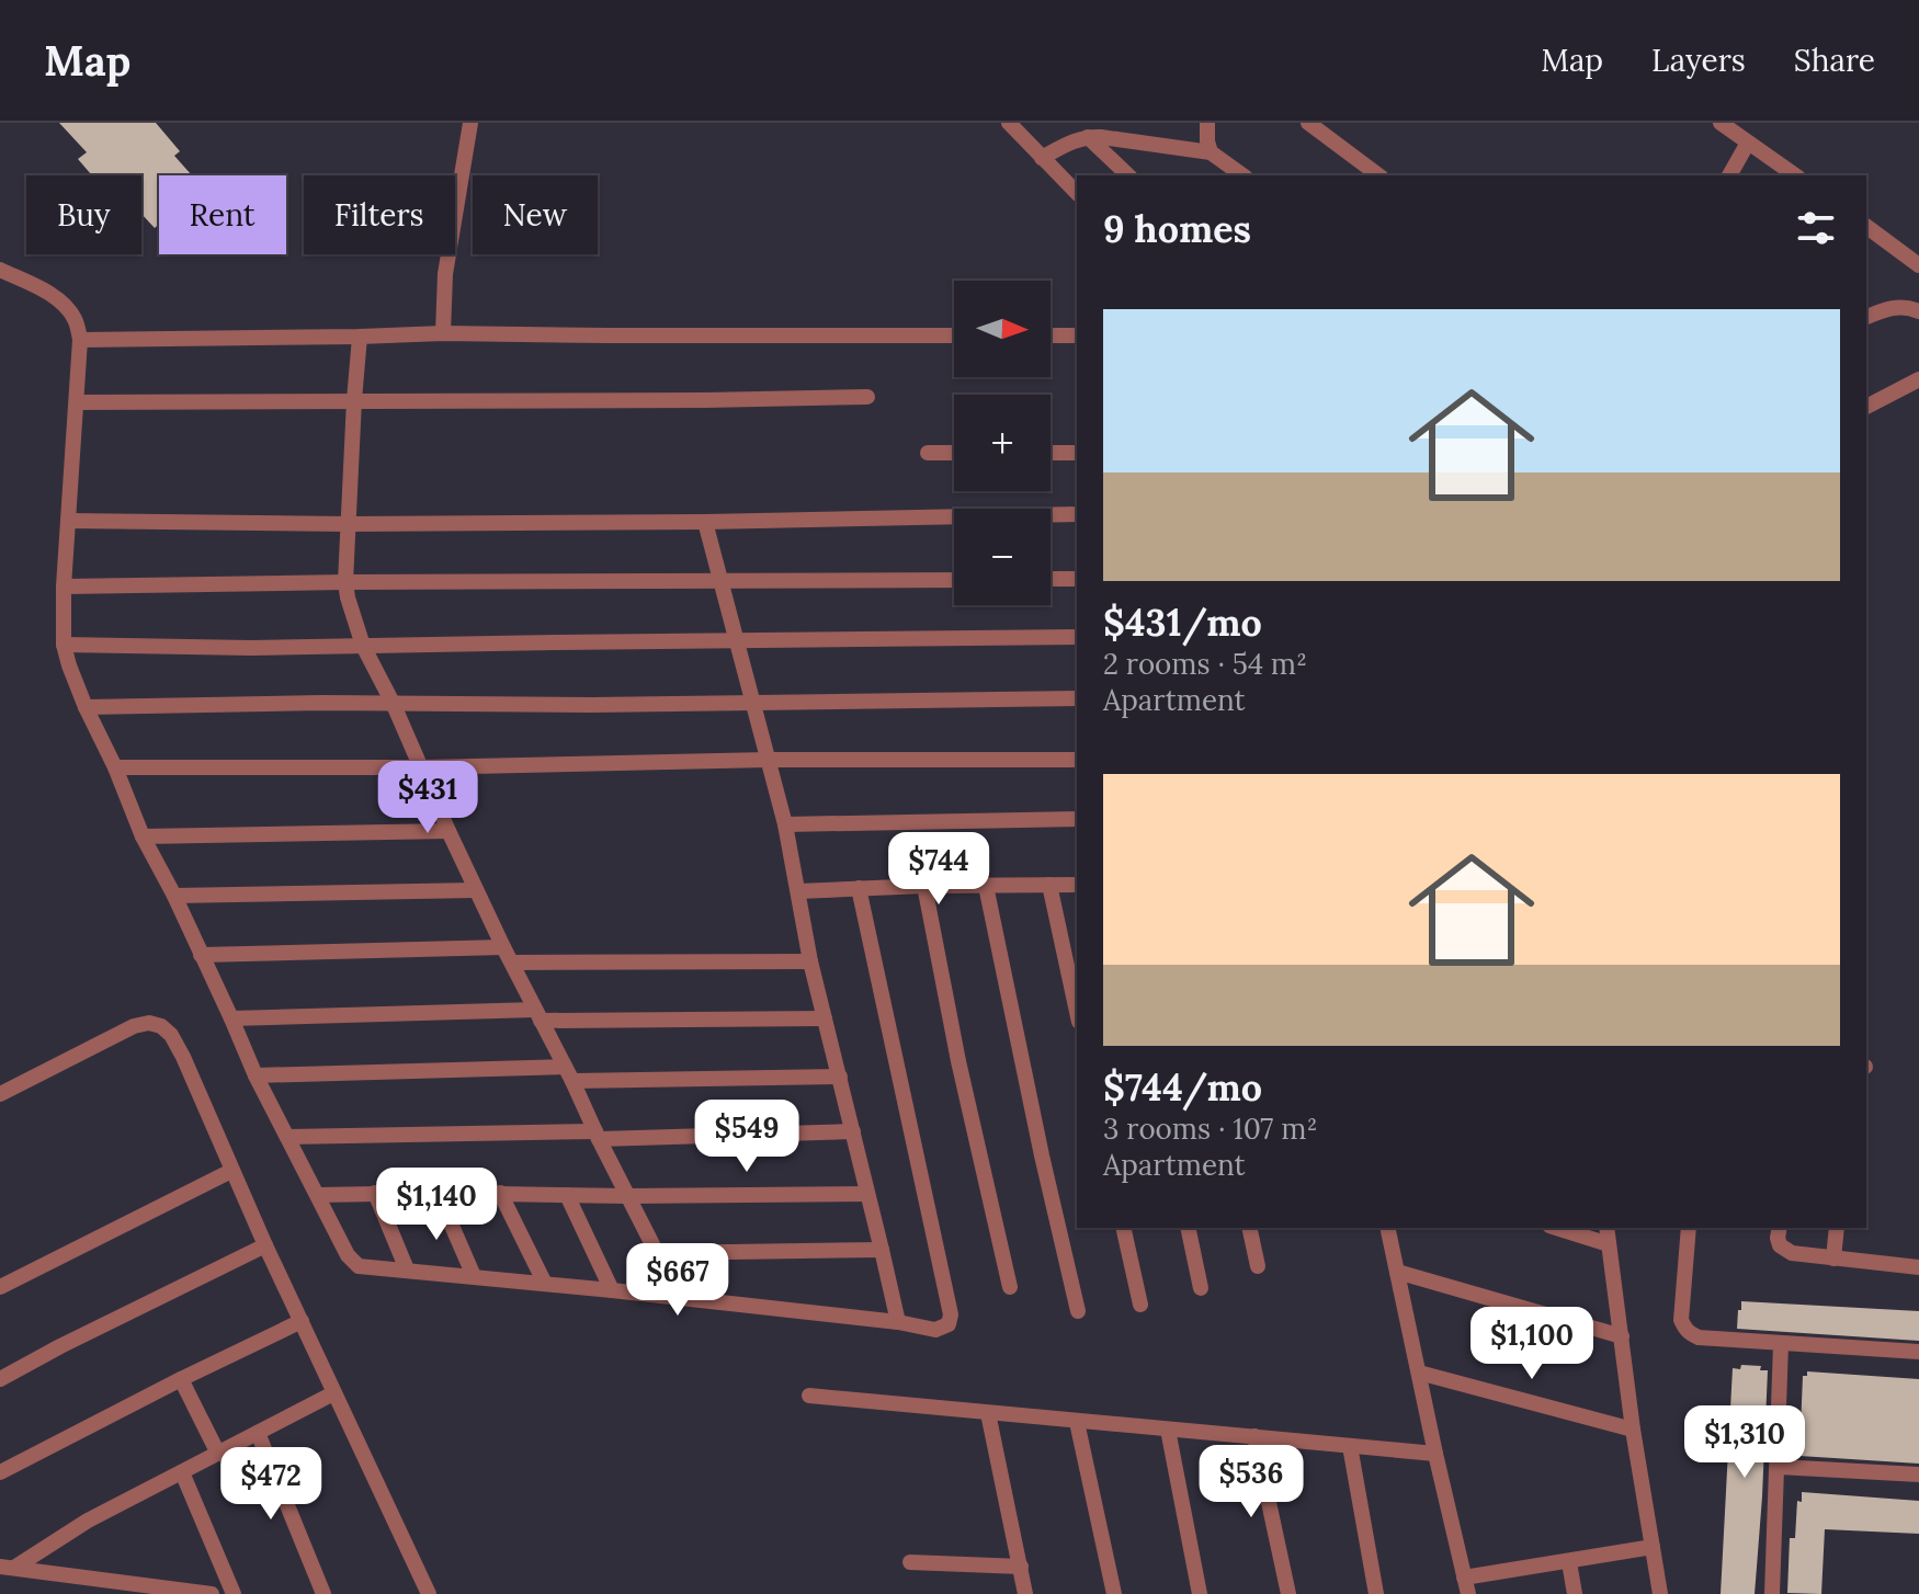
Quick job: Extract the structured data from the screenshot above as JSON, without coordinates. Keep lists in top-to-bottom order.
{
  "north": "right",
  "page": {
    "header": "Map",
    "nav": ["Map", "Layers", "Share"],
    "chip": [
      "Buy",
      "Rent",
      "Filters",
      "New"
    ],
    "heading": "9 homes",
    "map_buttons": ["+", "−"],
    "list": [
      {
        "name": "$431/mo",
        "note": "2 rooms · 54 m² · Apartment"
      },
      {
        "name": "$744/mo",
        "note": "3 rooms · 107 m² · Apartment"
      }
    ],
    "price": [
      "$431",
      "$744",
      "$549",
      "$1,140",
      "$667",
      "$1,100",
      "$1,310",
      "$536",
      "$472"
    ]
  }
}
